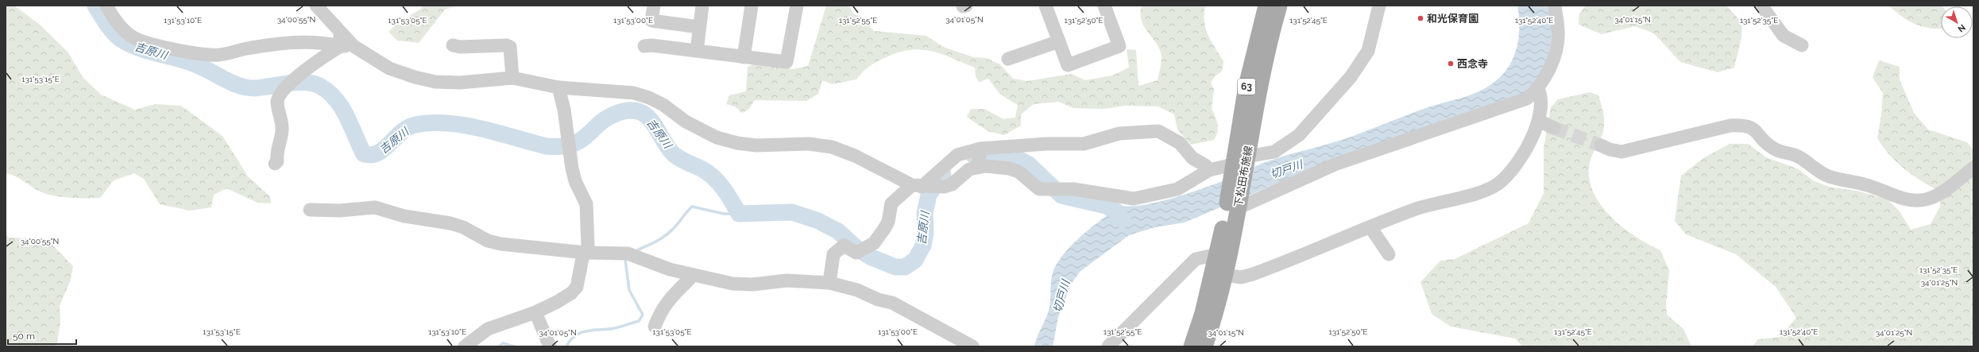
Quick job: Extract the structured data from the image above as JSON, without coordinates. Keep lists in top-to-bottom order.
{
  "streets": {
    "main road": ["63", "下松田布施線"]
  },
  "water": ["吉原川", "切戸川"],
  "places": ["和光保育園", "西念寺"],
  "scale_bar": "50 m",
  "north": "bottom right",
  "coordinates": [
    "34°00'55\"N",
    "34°01'05\"N",
    "34°01'15\"N",
    "131°53'10\"E",
    "131°53'05\"E",
    "131°53'00\"E",
    "131°52'55\"E",
    "131°52'50\"E",
    "131°52'45\"E",
    "131°52'40\"E",
    "131°52'35\"E",
    "131°53'15\"E",
    "34°01'25\"N"
  ]
}
